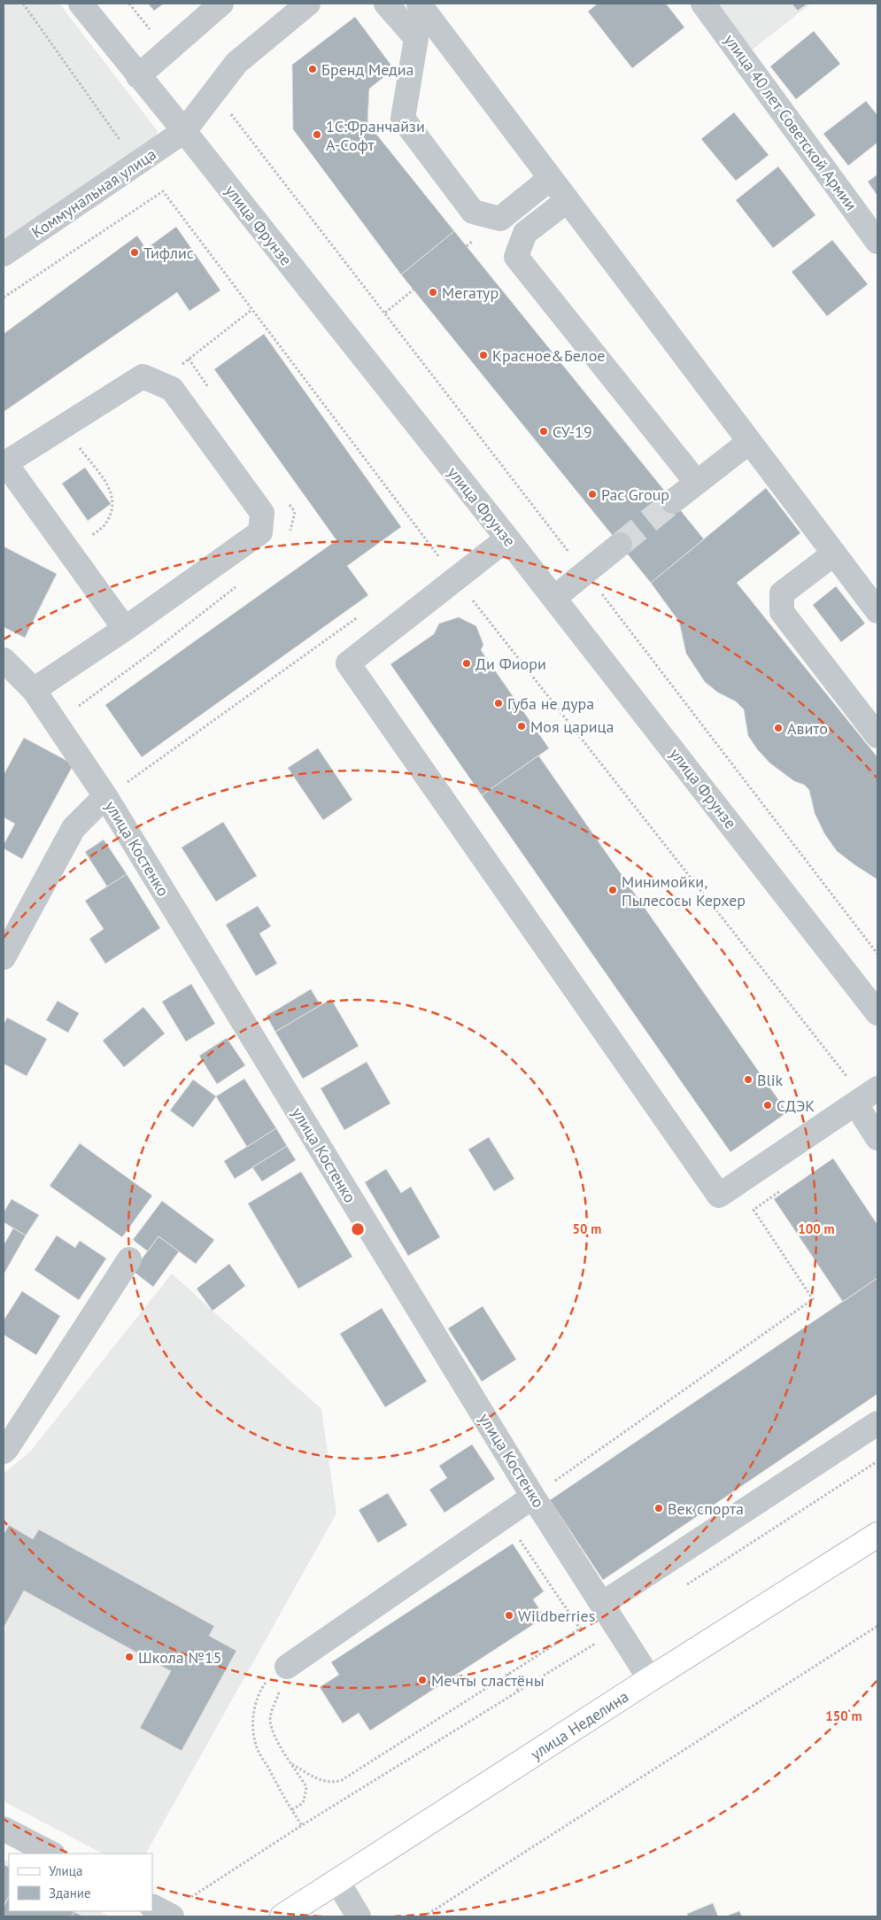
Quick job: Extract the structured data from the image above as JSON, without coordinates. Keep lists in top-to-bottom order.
{
  "streets": {
    "main road": ["улица Неделина"],
    "street": [
      "улица 40 лет Советской Армии",
      "Коммунальная улица",
      "улица Фрунзе",
      "улица Костенко"
    ]
  },
  "crossings": [
    ["Коммунальная улица", "улица Фрунзе"],
    ["улица Костенко", "улица Неделина"]
  ],
  "places": [
    "Бренд Медиа",
    "1С:Франчайзи А-Софт",
    "Тифлис",
    "Мегатур",
    "Красное&Белое",
    "СУ-19",
    "Pac Group",
    "Ди Фиори",
    "Губа не дура",
    "Моя царица",
    "Авито",
    "Минимойки, Пылесосы Керхер",
    "Blik",
    "СДЭК",
    "Век спорта",
    "Wildberries",
    "Школа №15",
    "Мечты сластёны"
  ],
  "legend": ["Улица", "Здание"],
  "rings": ["50 m", "100 m", "150 m"]
}
